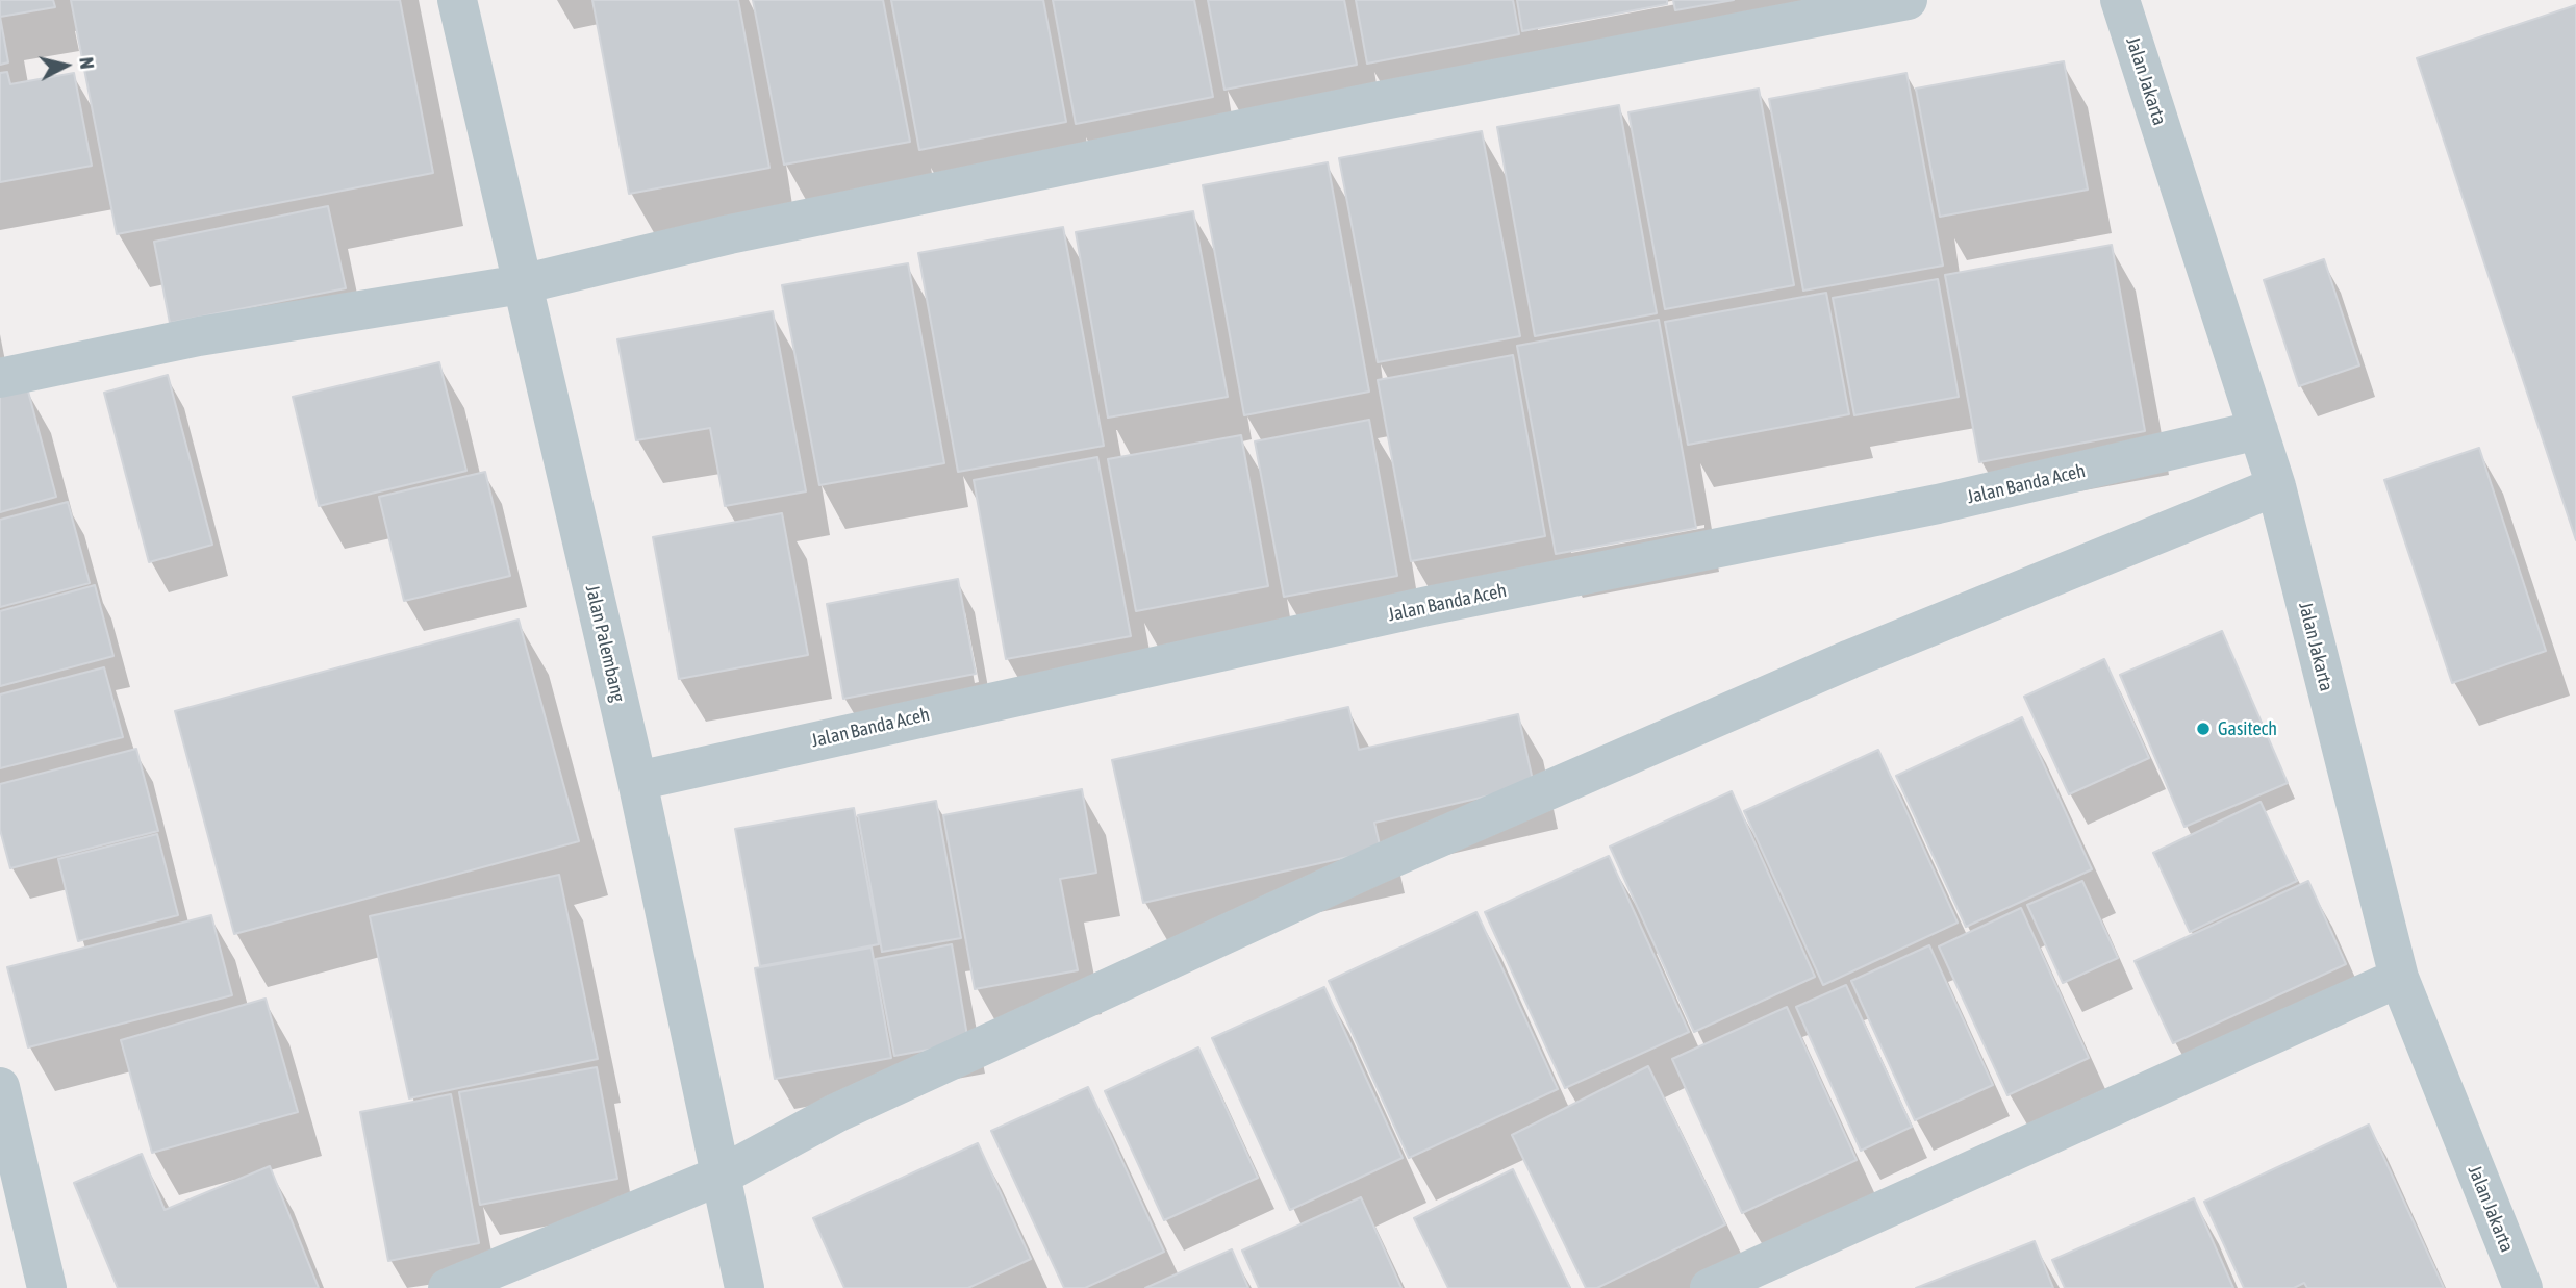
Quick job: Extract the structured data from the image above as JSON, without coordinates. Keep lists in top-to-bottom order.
{
  "streets": {
    "street": ["Jalan Jakarta", "Jalan Banda Aceh", "Jalan Palembang"]
  },
  "crossings": [
    ["Jalan Jakarta", "Jalan Banda Aceh"],
    ["Jalan Banda Aceh", "Jalan Palembang"]
  ],
  "places": ["Gasitech"],
  "north": "right"
}
